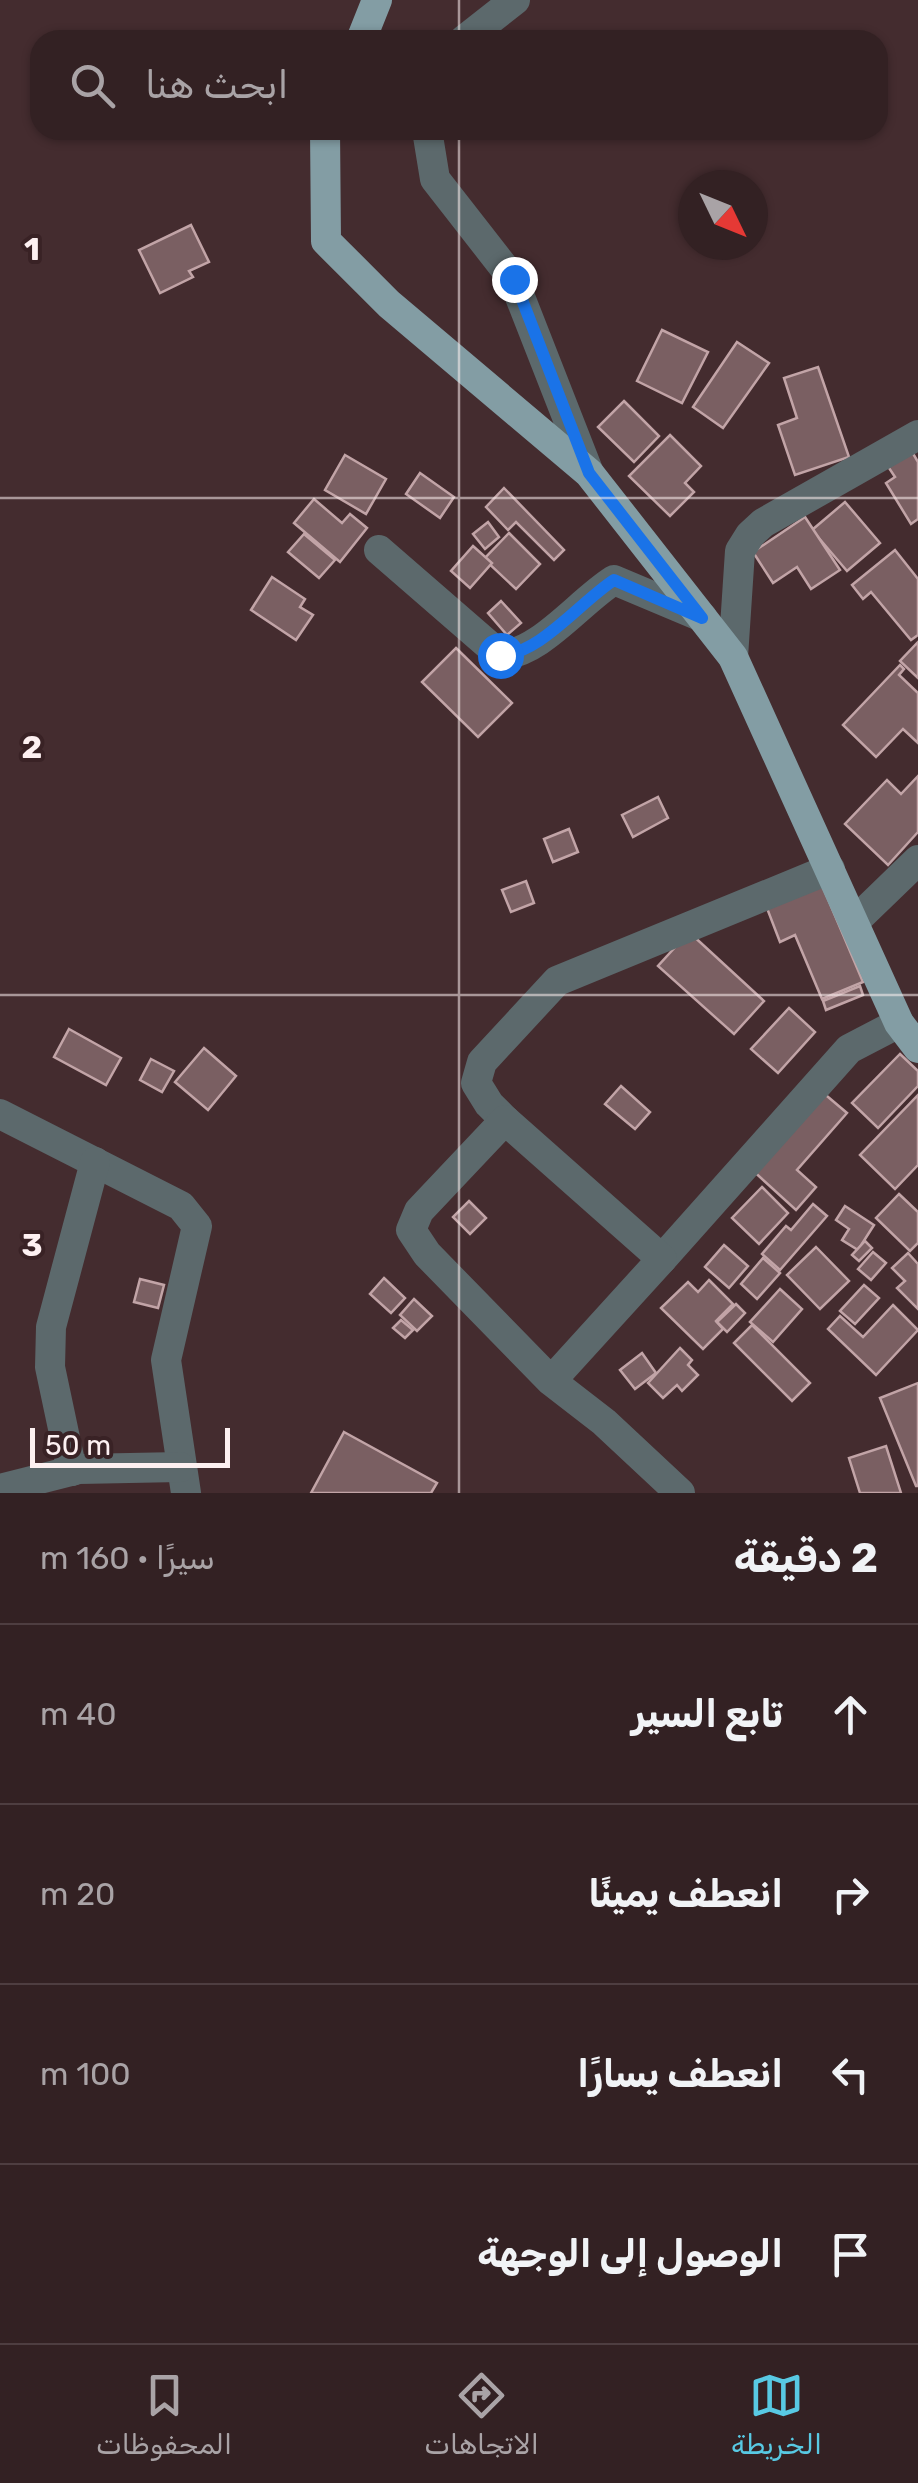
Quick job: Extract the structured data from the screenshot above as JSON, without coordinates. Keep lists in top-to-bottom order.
{
  "scale_bar": "50 m",
  "north": "bottom right",
  "page": {
    "search": "ابحث هنا",
    "scale": "50 m",
    "heading": ["2 دقيقة", "سيرًا · 160 m"],
    "list": [
      ["تابع السير", "40 m"],
      ["انعطف يمينًا", "20 m"],
      ["انعطف يسارًا", "100 m"],
      "الوصول إلى الوجهة"
    ],
    "nav": ["الخريطة", "الاتجاهات", "المحفوظات"]
  },
  "grid": {
    "rows": ["1", "2", "3"]
  }
}
